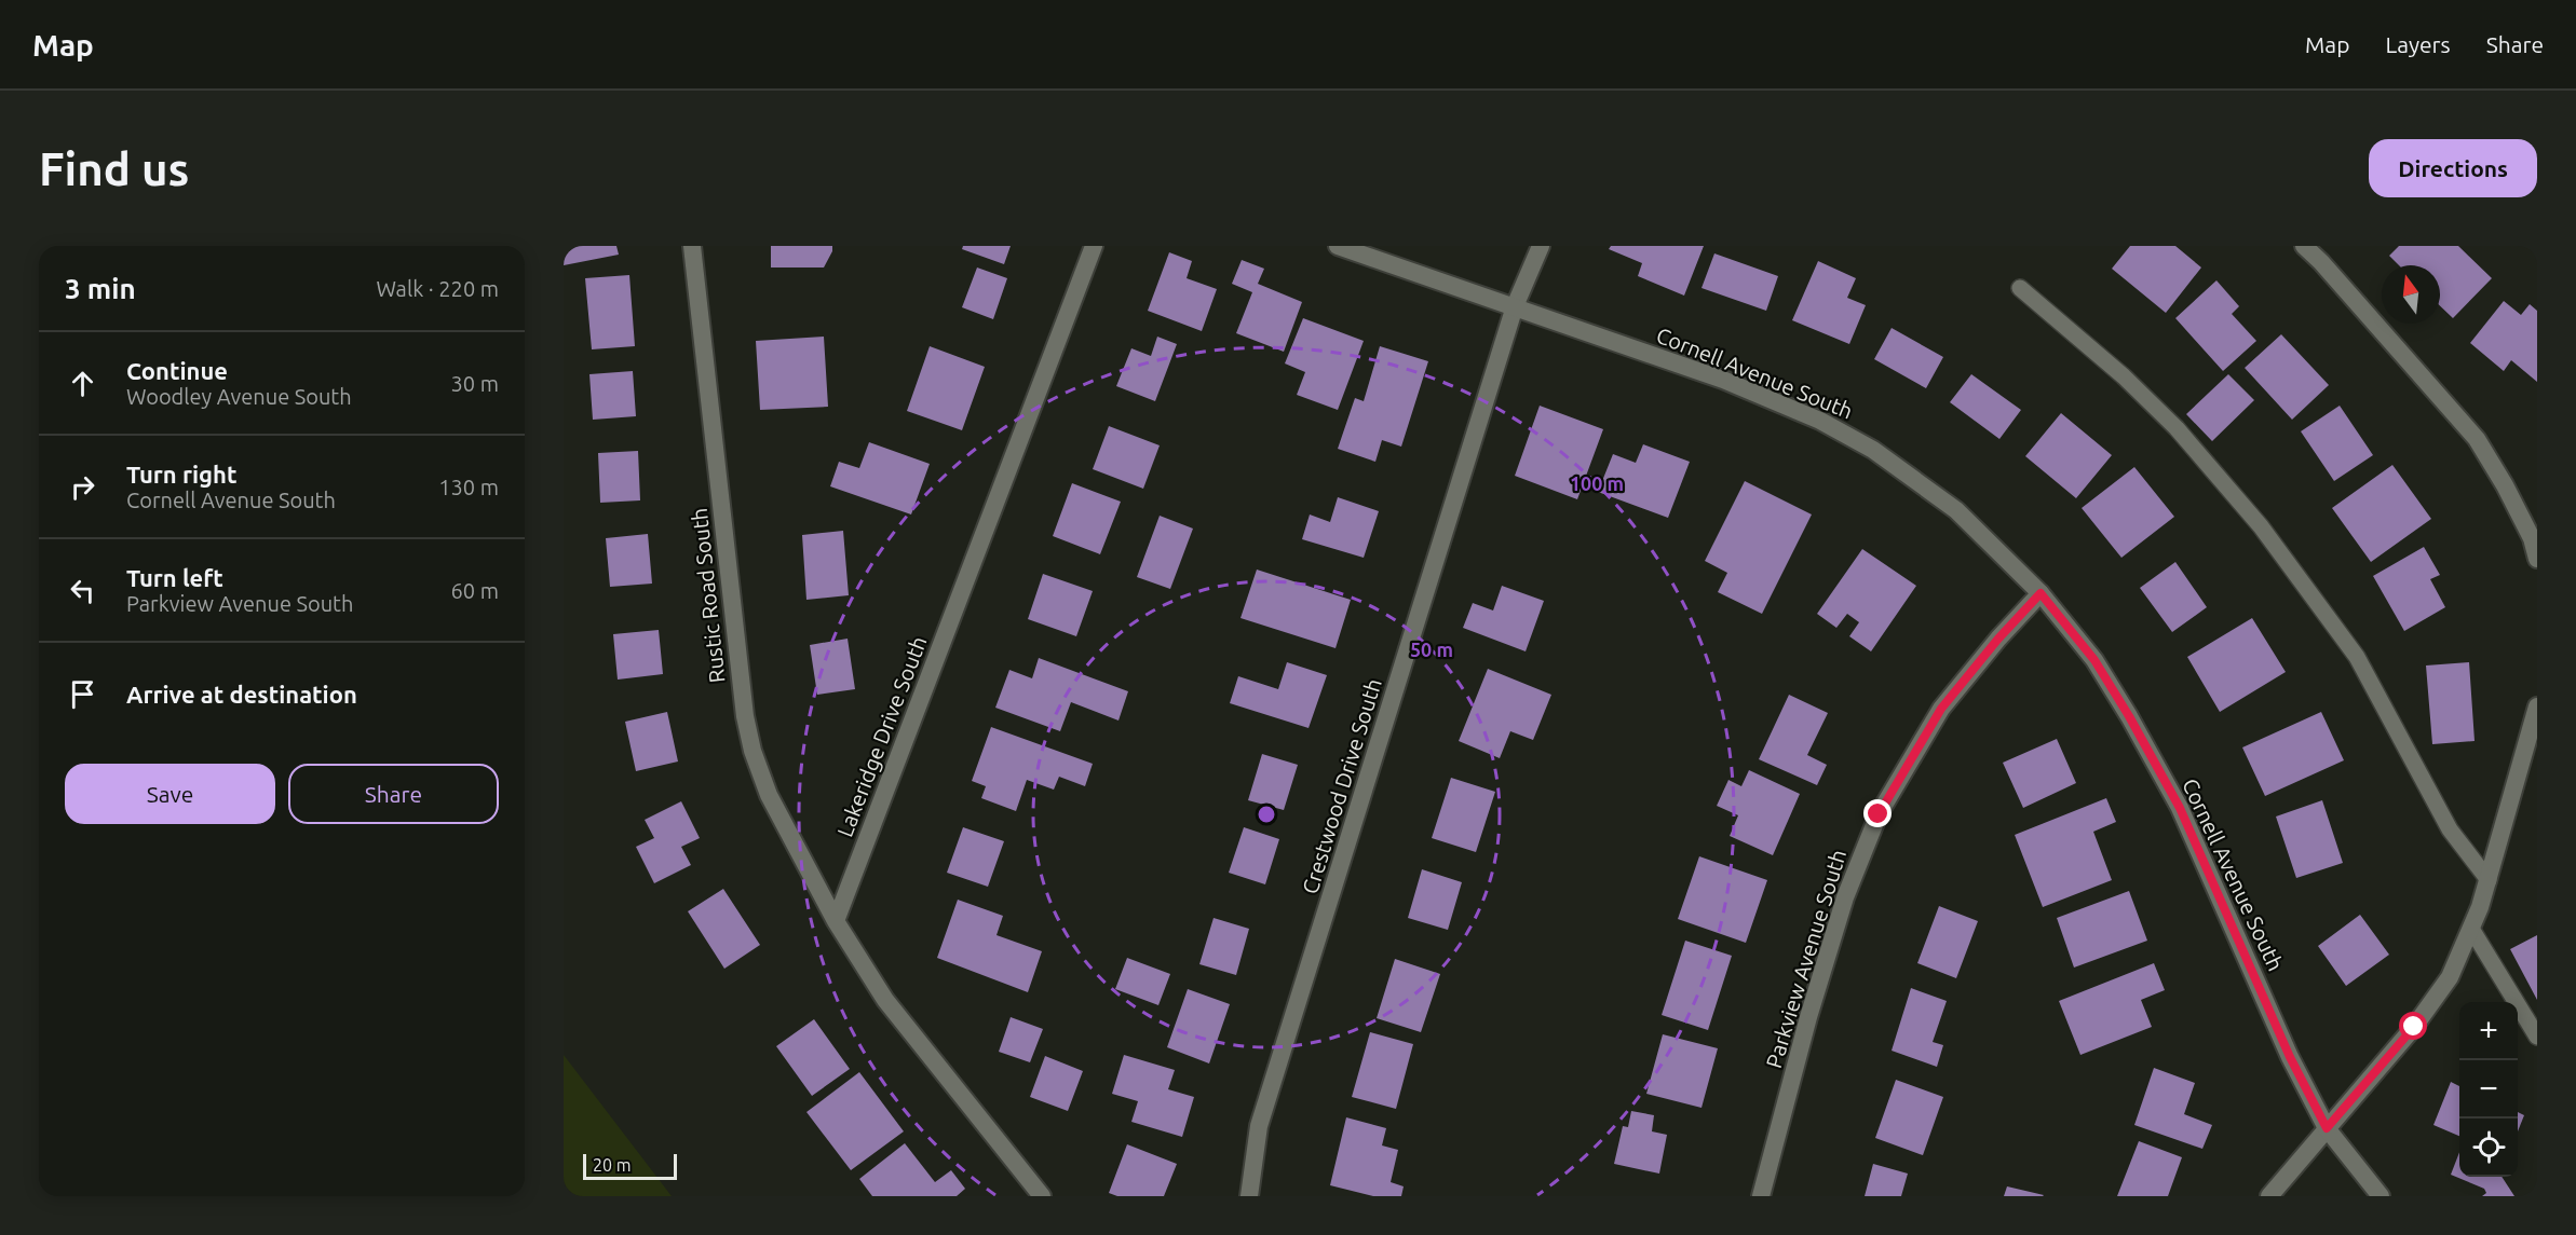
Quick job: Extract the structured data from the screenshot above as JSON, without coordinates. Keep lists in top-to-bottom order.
{
  "streets": {
    "street": [
      "Cornell Avenue South",
      "Rustic Road South",
      "Lakeridge Drive South",
      "Crestwood Drive South",
      "Parkview Avenue South"
    ]
  },
  "crossings": [
    ["Cornell Avenue South", "Crestwood Drive South"],
    ["Cornell Avenue South", "Parkview Avenue South"],
    ["Rustic Road South", "Lakeridge Drive South"]
  ],
  "scale_bar": "20 m",
  "north": "top",
  "page": {
    "header": "Map",
    "nav": ["Map", "Layers", "Share"],
    "buttons": [
      "Directions",
      ["Save", "Share"]
    ],
    "title": "Find us",
    "heading": ["3 min", "Walk · 220 m"],
    "list": [
      ["Continue", "Woodley Avenue South", "30 m"],
      ["Turn right", "Cornell Avenue South", "130 m"],
      ["Turn left", "Parkview Avenue South", "60 m"],
      "Arrive at destination"
    ],
    "map_buttons": ["+", "−"],
    "scale": "20 m"
  },
  "rings": ["100 m", "50 m"]
}
